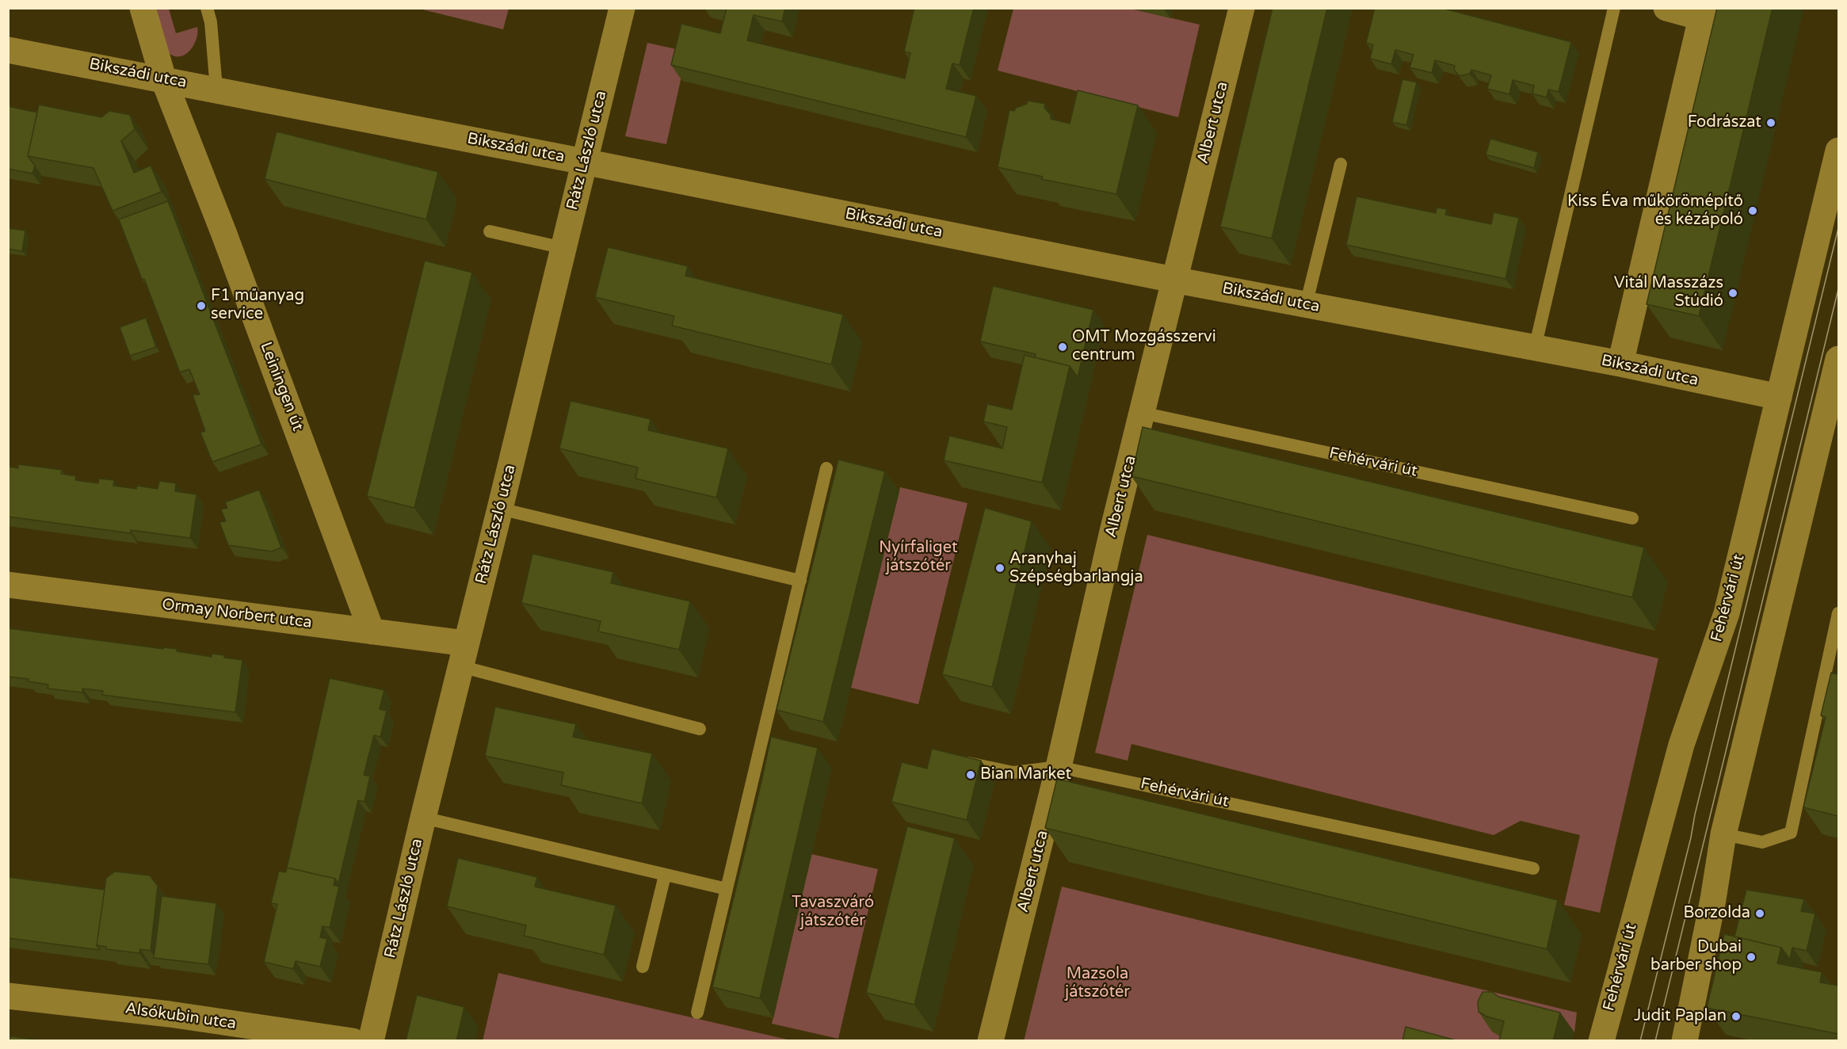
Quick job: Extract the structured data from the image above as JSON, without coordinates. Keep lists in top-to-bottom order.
{
  "streets": {
    "street": [
      "Bikszádi utca",
      "Albert utca",
      "Rátz László utca",
      "Leiningen út",
      "Fehérvári út",
      "Ormay Norbert utca",
      "Alsókubin utca"
    ]
  },
  "crossings": [
    ["Bikszádi utca", "Albert utca"],
    ["Bikszádi utca", "Rátz László utca"],
    ["Bikszádi utca", "Leiningen út"],
    ["Bikszádi utca", "Fehérvári út"],
    ["Albert utca", "Fehérvári út"],
    ["Rátz László utca", "Ormay Norbert utca"],
    ["Leiningen út", "Ormay Norbert utca"]
  ],
  "parks": ["Nyírfaliget játszótér", "Tavaszváró játszótér", "Mazsola játszótér"],
  "places": [
    "Fodrászat",
    "Kiss Éva műkörömépítő és kézápoló",
    "Vitál Masszázs Stúdió",
    "F1 műanyag service",
    "OMT Mozgásszervi centrum",
    "Aranyhaj Szépségbarlangja",
    "Bian Market",
    "Borzolda",
    "Dubai barber shop",
    "Judit Paplan"
  ]
}
